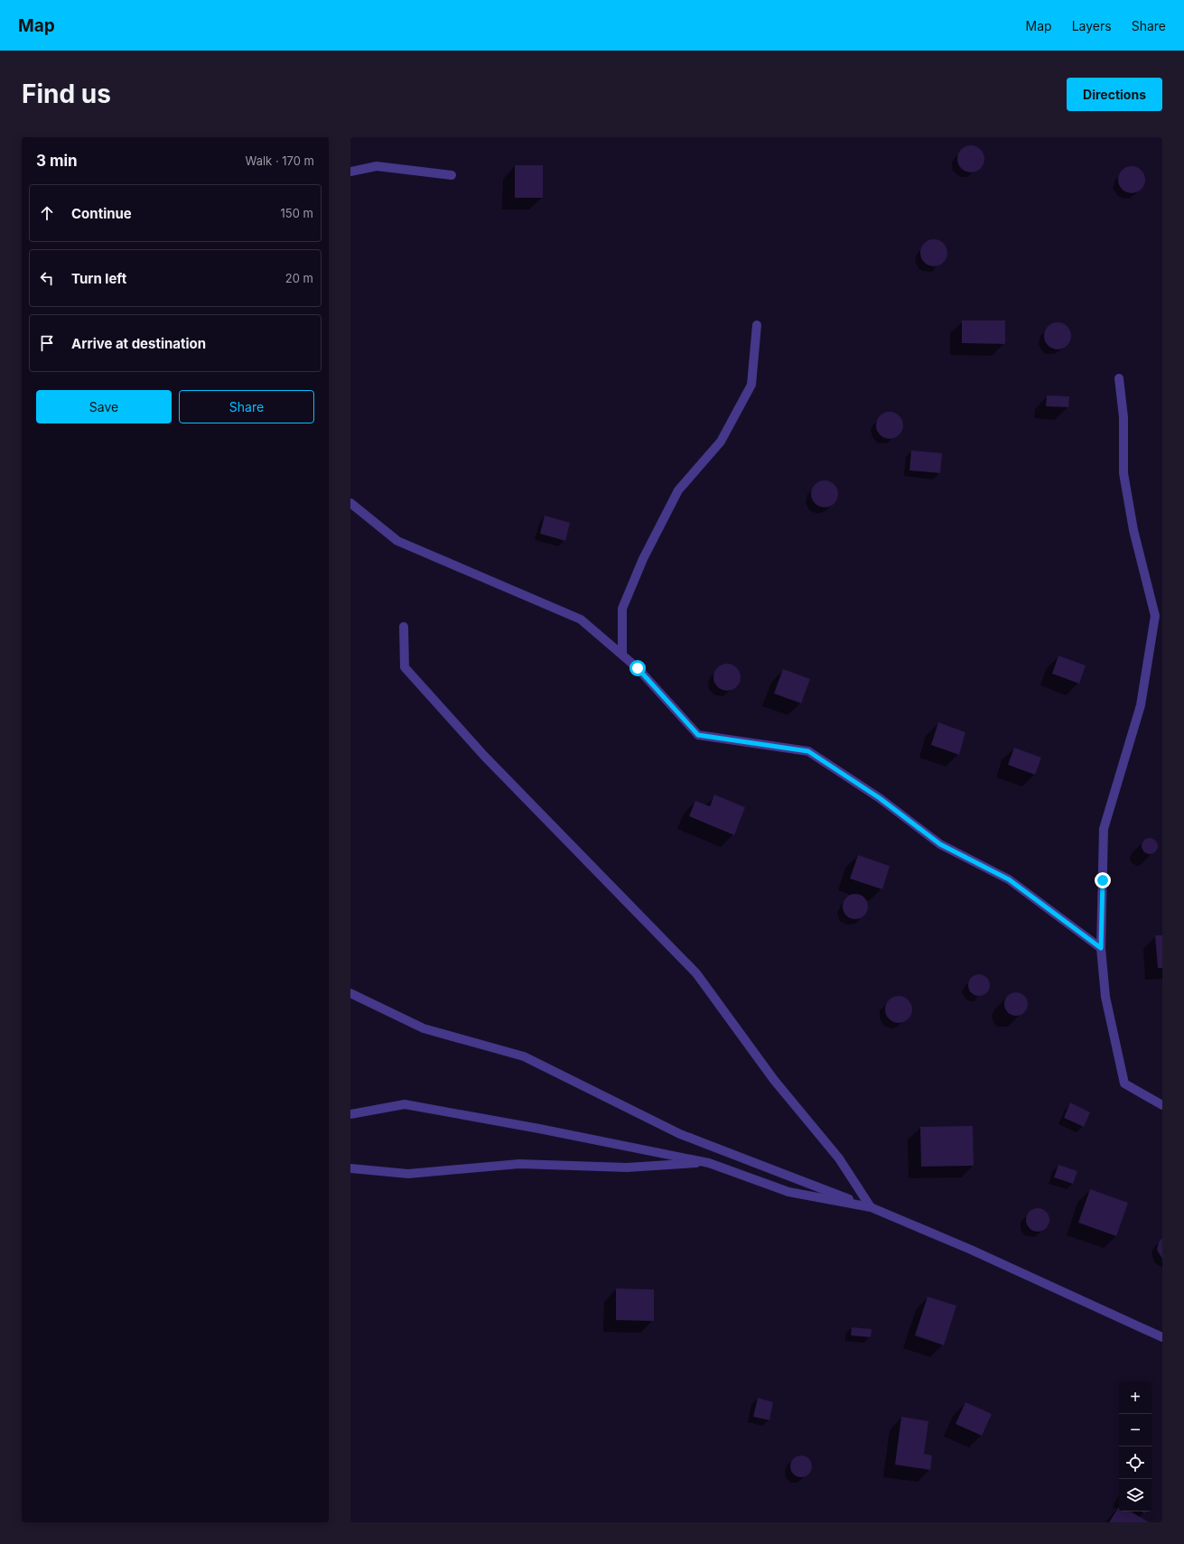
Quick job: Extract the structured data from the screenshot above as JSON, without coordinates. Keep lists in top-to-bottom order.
{
  "page": {
    "header": "Map",
    "nav": ["Map", "Layers", "Share"],
    "buttons": [
      "Directions",
      ["Save", "Share"]
    ],
    "title": "Find us",
    "heading": ["3 min", "Walk · 170 m"],
    "list": [
      ["Continue", "150 m"],
      ["Turn left", "20 m"],
      "Arrive at destination"
    ],
    "map_buttons": ["+", "−"]
  }
}
